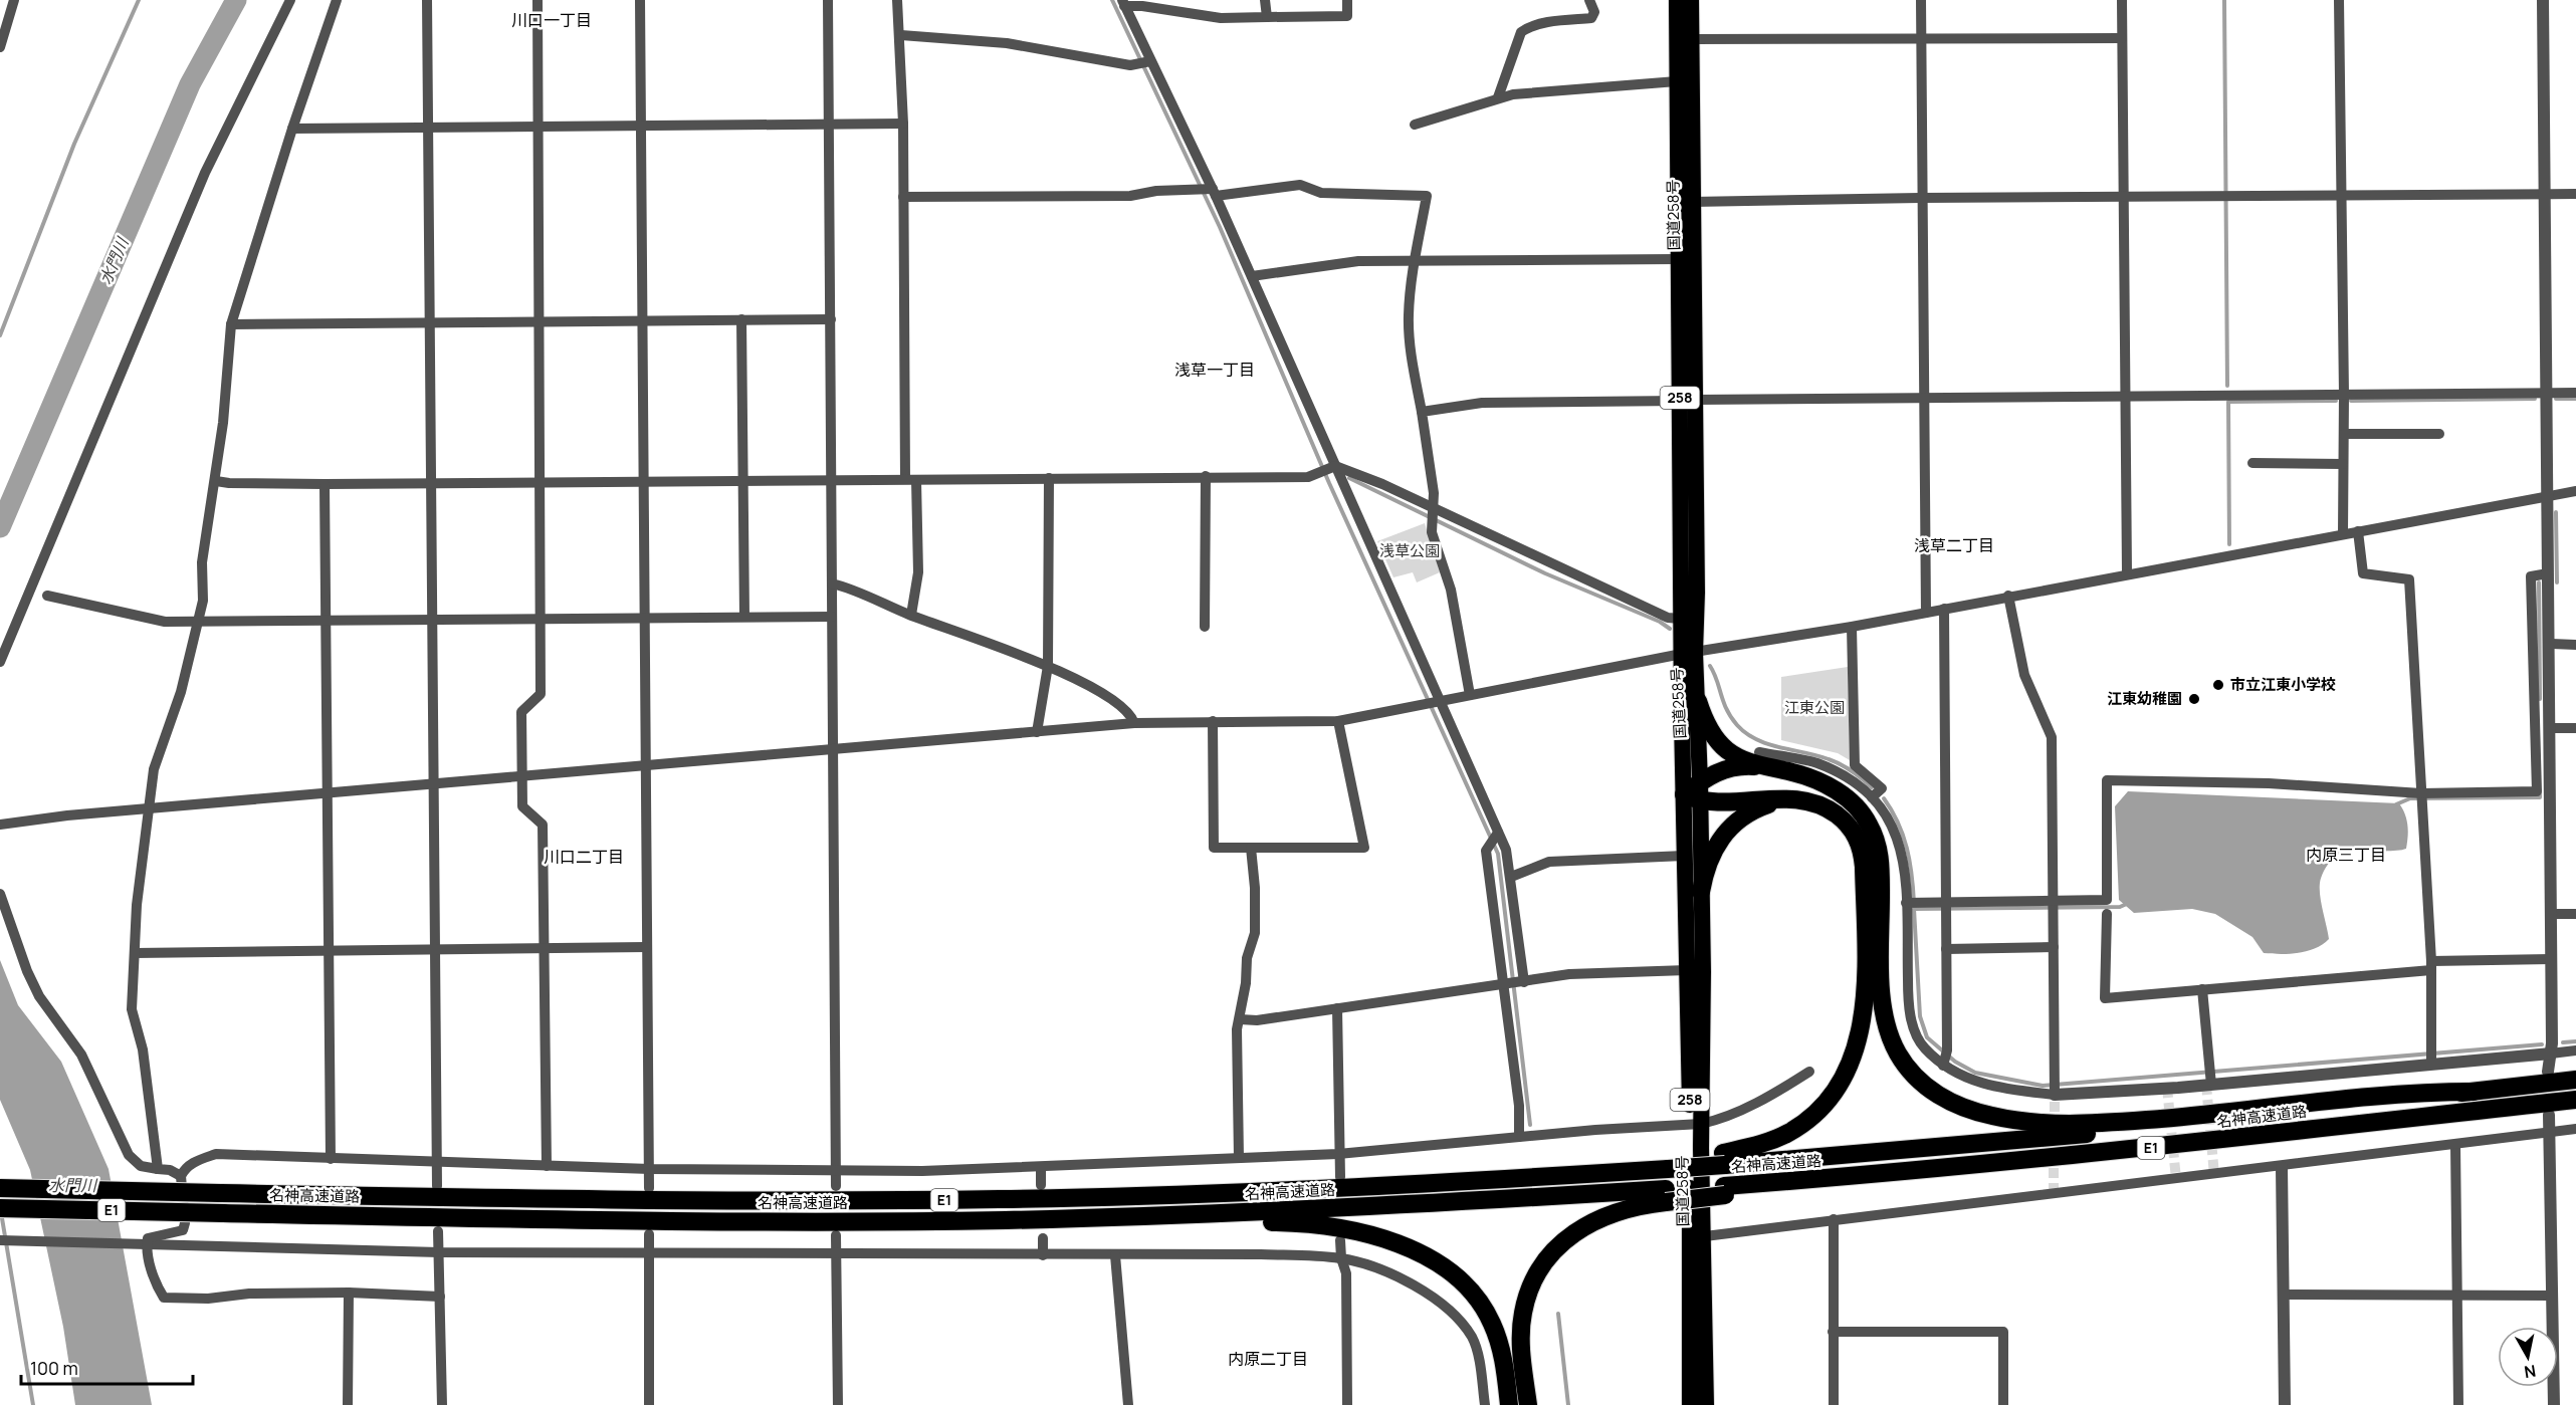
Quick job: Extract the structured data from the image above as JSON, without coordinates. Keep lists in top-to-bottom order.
{
  "streets": {
    "highway": [
      "国道258号",
      "258",
      "名神高速道路",
      "E1"
    ]
  },
  "districts": [
    "川口一丁目",
    "浅草一丁目",
    "浅草二丁目",
    "内原三丁目",
    "川口二丁目",
    "内原二丁目"
  ],
  "water": ["水門川"],
  "parks": ["浅草公園", "江東公園"],
  "places": ["市立江東小学校", "江東幼稚園"],
  "scale_bar": "100 m",
  "north": "bottom"
}
